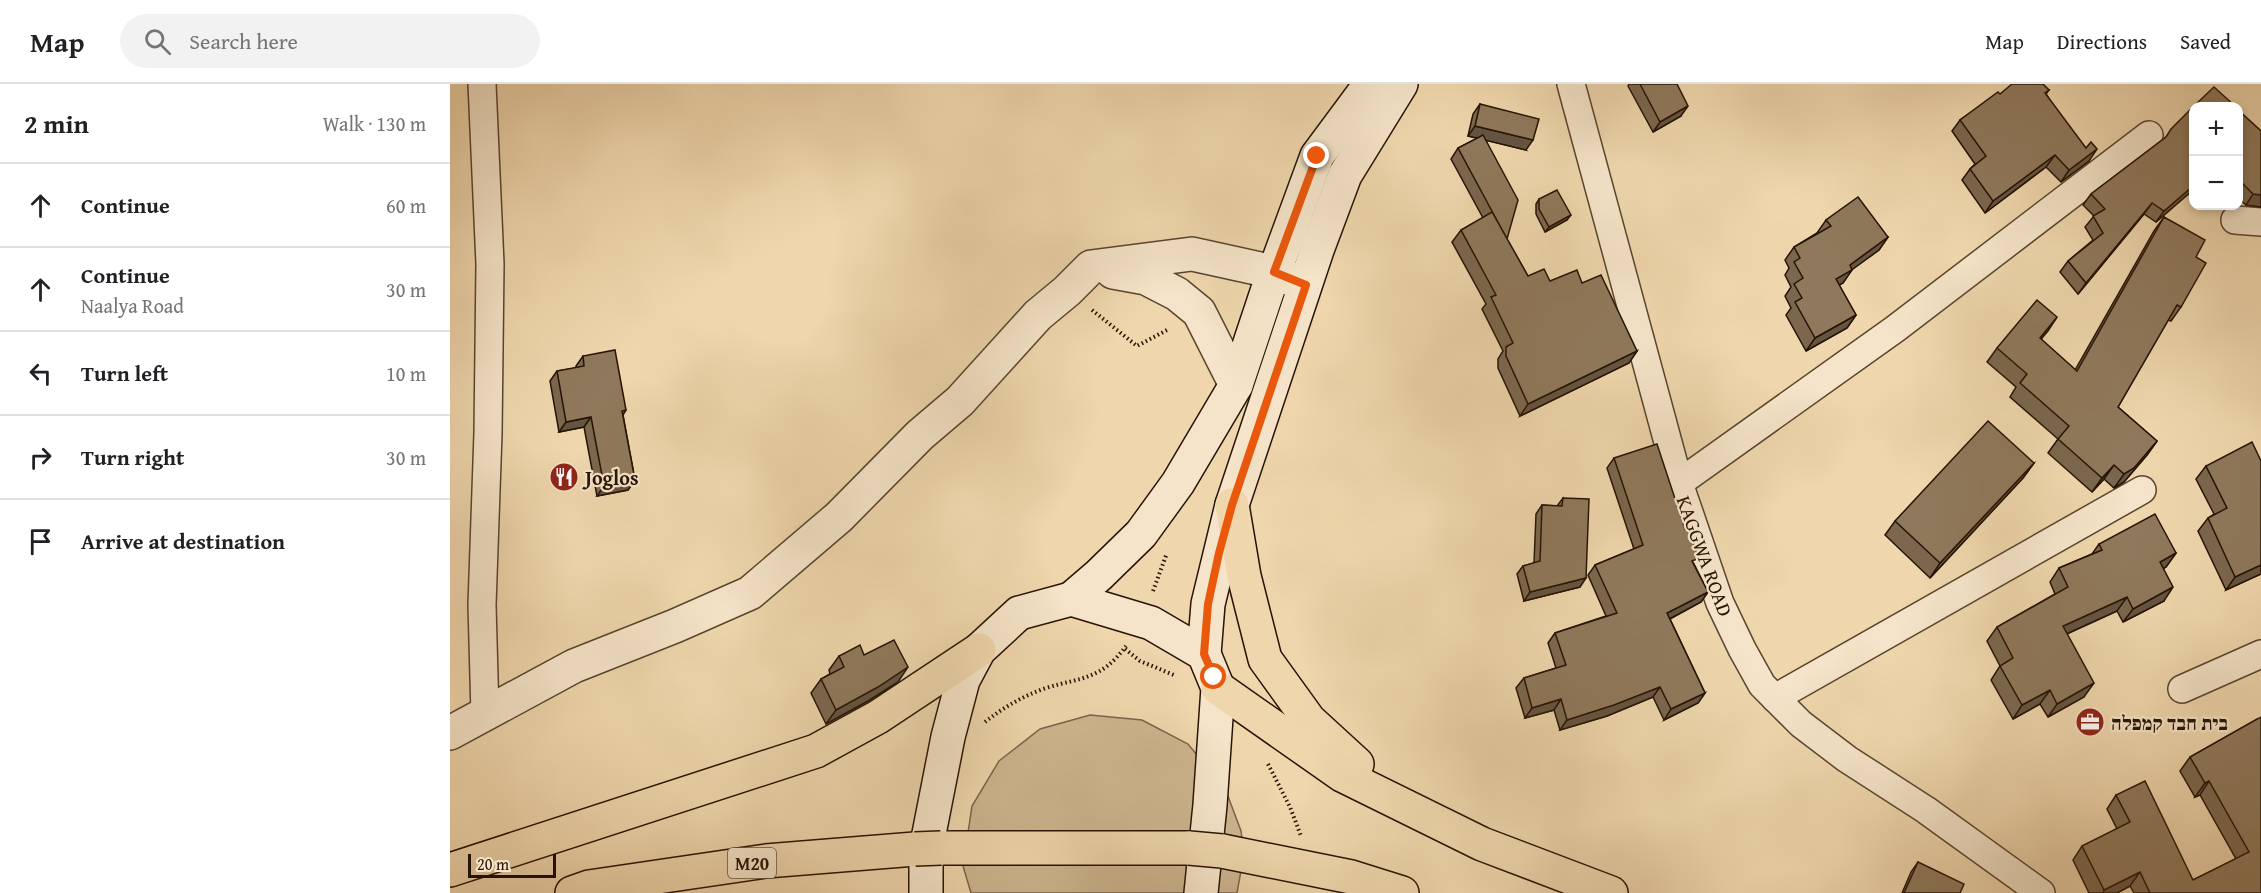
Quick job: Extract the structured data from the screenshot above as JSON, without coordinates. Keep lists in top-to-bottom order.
{
  "streets": {
    "highway": ["M20"],
    "street": ["KAGGWA ROAD"]
  },
  "places": {
    "restaurant": ["Joglos"],
    "office": ["בית חבד קמפלה"]
  },
  "scale_bar": "20 m",
  "page": {
    "header": "Map",
    "search": "Search here",
    "nav": ["Map", "Directions", "Saved"],
    "heading": ["2 min", "Walk · 130 m"],
    "map_buttons": ["+", "−"],
    "list": [
      ["Continue", "60 m"],
      ["Continue", "Naalya Road", "30 m"],
      ["Turn left", "10 m"],
      ["Turn right", "30 m"],
      "Arrive at destination"
    ],
    "scale": "20 m"
  }
}
